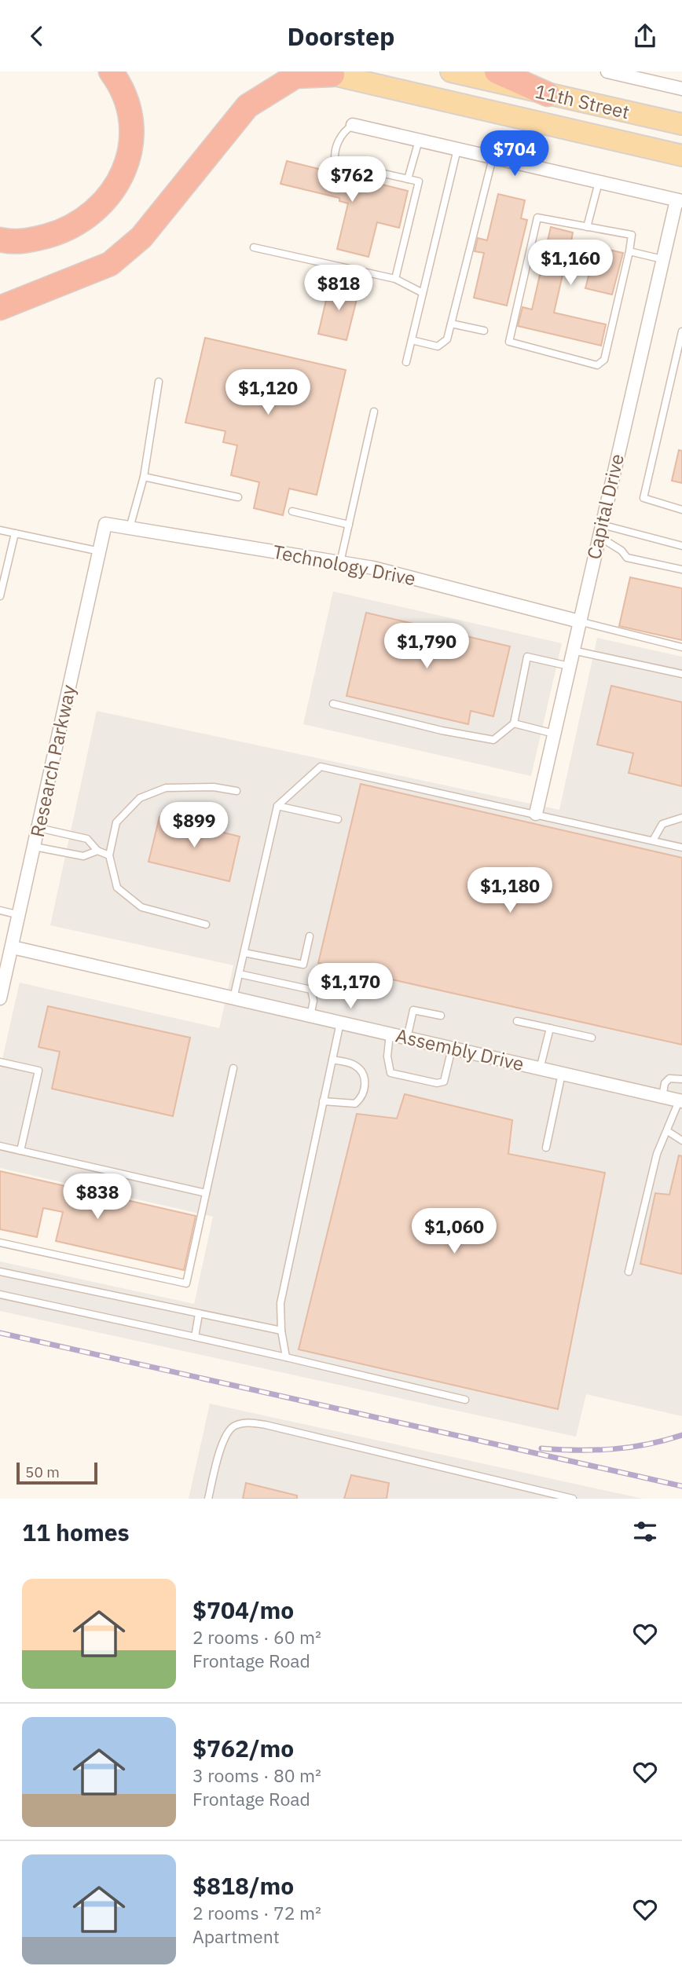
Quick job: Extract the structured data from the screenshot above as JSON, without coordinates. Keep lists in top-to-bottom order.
{
  "streets": {
    "main road": ["11th Street"],
    "street": [
      "Capital Drive",
      "Technology Drive",
      "Research Parkway",
      "Assembly Drive"
    ]
  },
  "crossings": [
    ["Capital Drive", "Technology Drive"],
    ["Technology Drive", "Research Parkway"],
    ["Research Parkway", "Assembly Drive"]
  ],
  "scale_bar": "50 m",
  "page": {
    "header": "Doorstep",
    "price": [
      "$704",
      "$762",
      "$1,160",
      "$818",
      "$1,120",
      "$1,790",
      "$899",
      "$1,180",
      "$1,170",
      "$838",
      "$1,060"
    ],
    "scale": "50 m",
    "heading": "11 homes",
    "list": [
      {
        "name": "$704/mo",
        "note": "2 rooms · 60 m² · Frontage Road"
      },
      {
        "name": "$762/mo",
        "note": "3 rooms · 80 m² · Frontage Road"
      },
      {
        "name": "$818/mo",
        "note": "2 rooms · 72 m² · Apartment"
      }
    ]
  }
}
